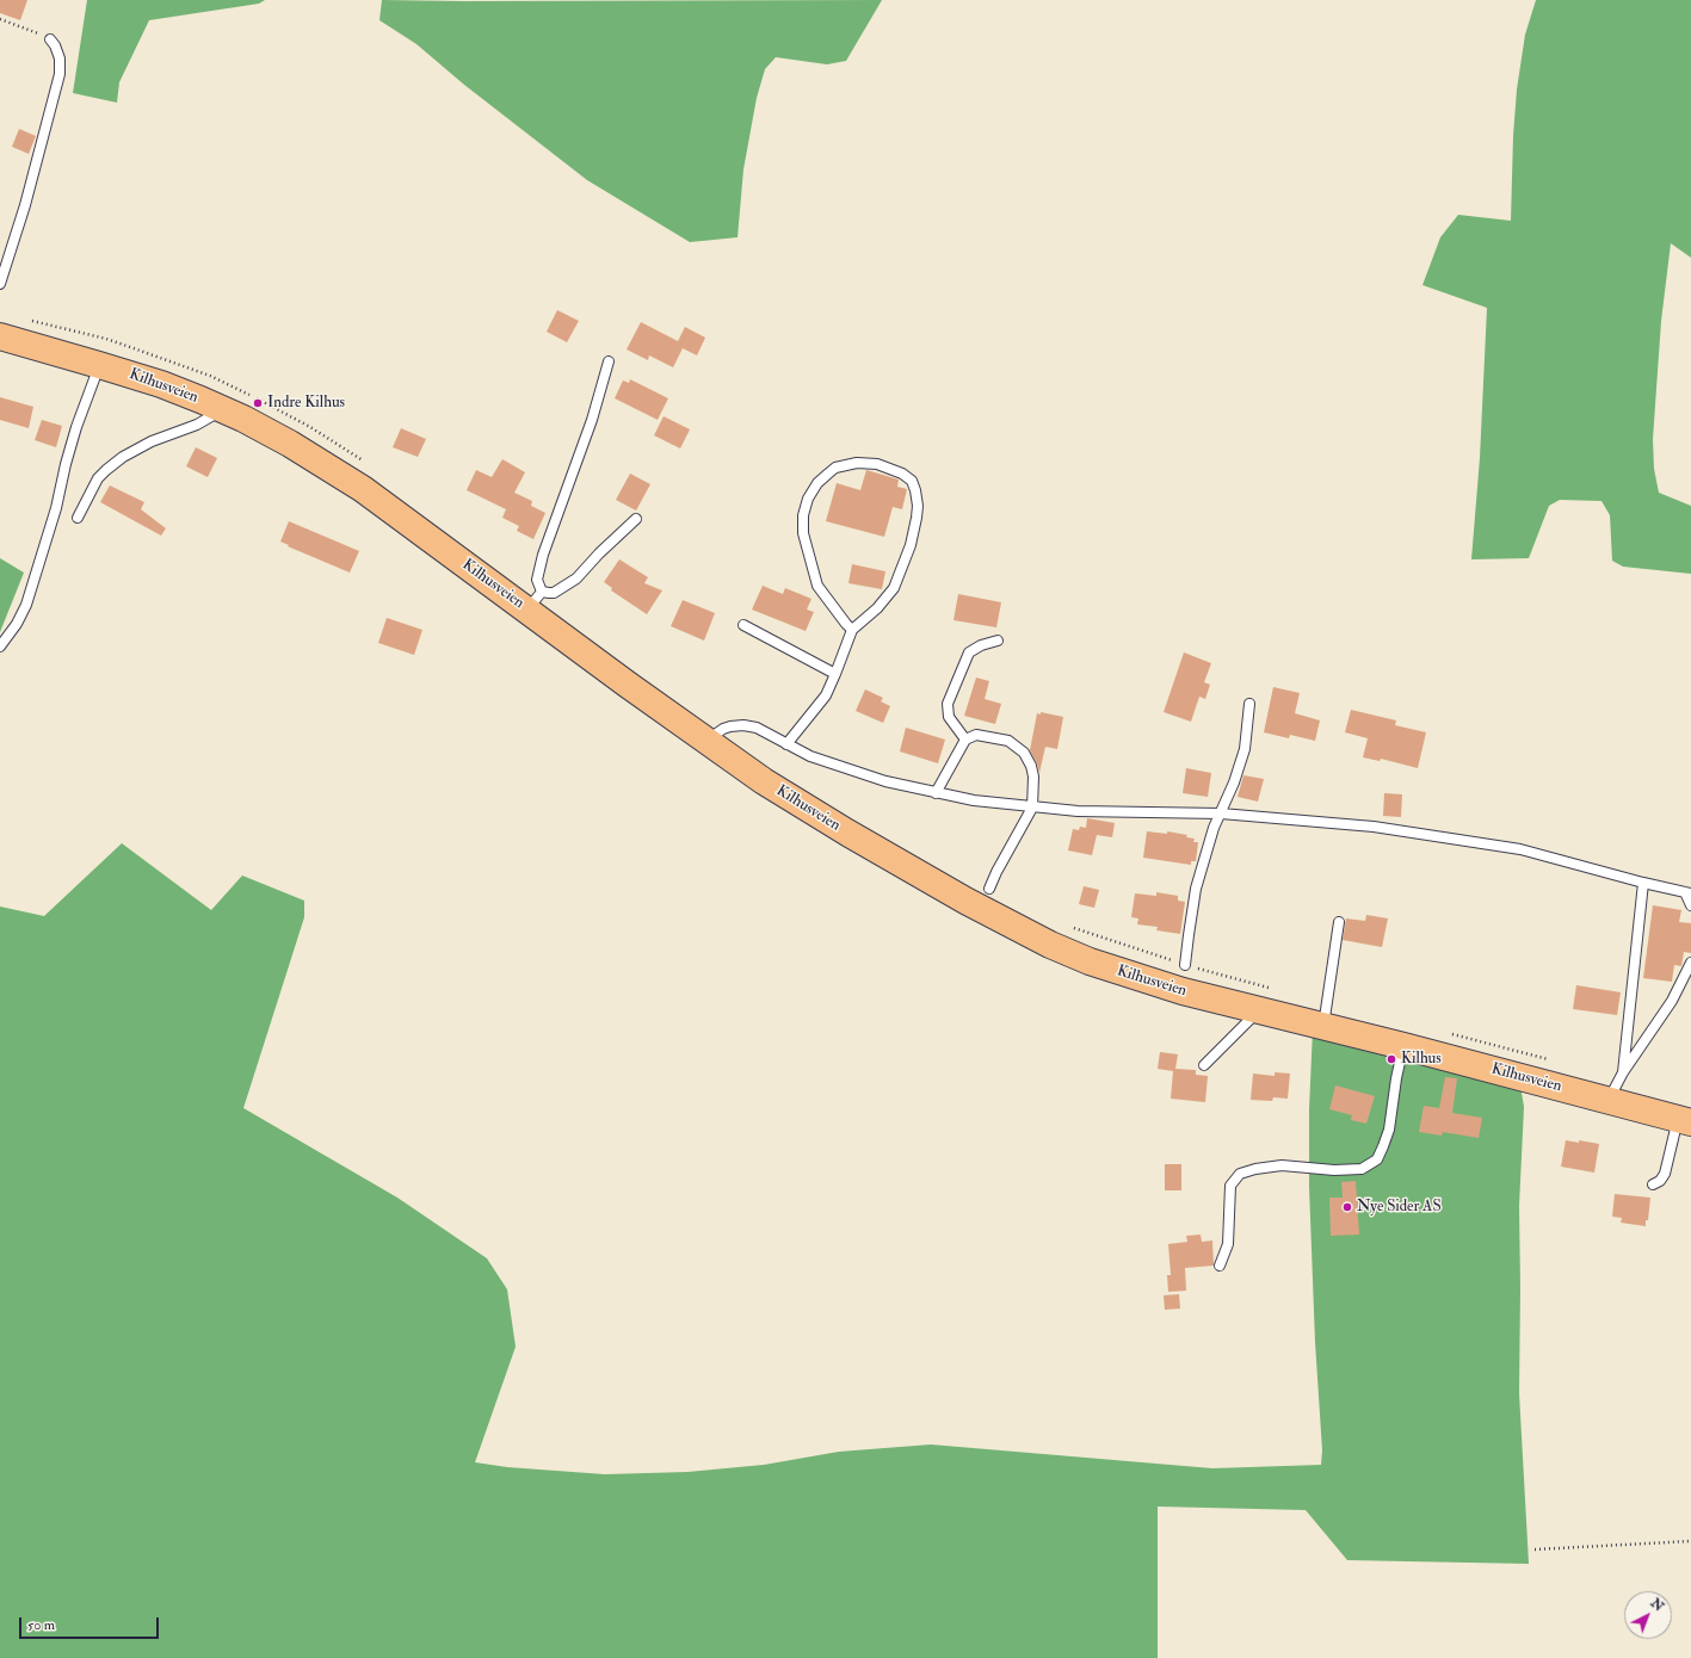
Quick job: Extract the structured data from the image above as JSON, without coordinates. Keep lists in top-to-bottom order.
{
  "streets": {
    "main road": ["Kilhusveien"]
  },
  "places": ["Indre Kilhus", "Kilhus", "Nye Sider AS"],
  "scale_bar": "50 m",
  "north": "top right"
}
